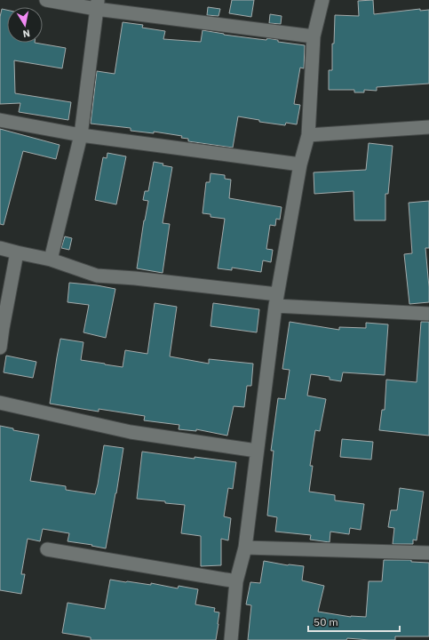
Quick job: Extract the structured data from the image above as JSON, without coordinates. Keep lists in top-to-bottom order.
{
  "scale_bar": "50 m",
  "north": "bottom"
}
